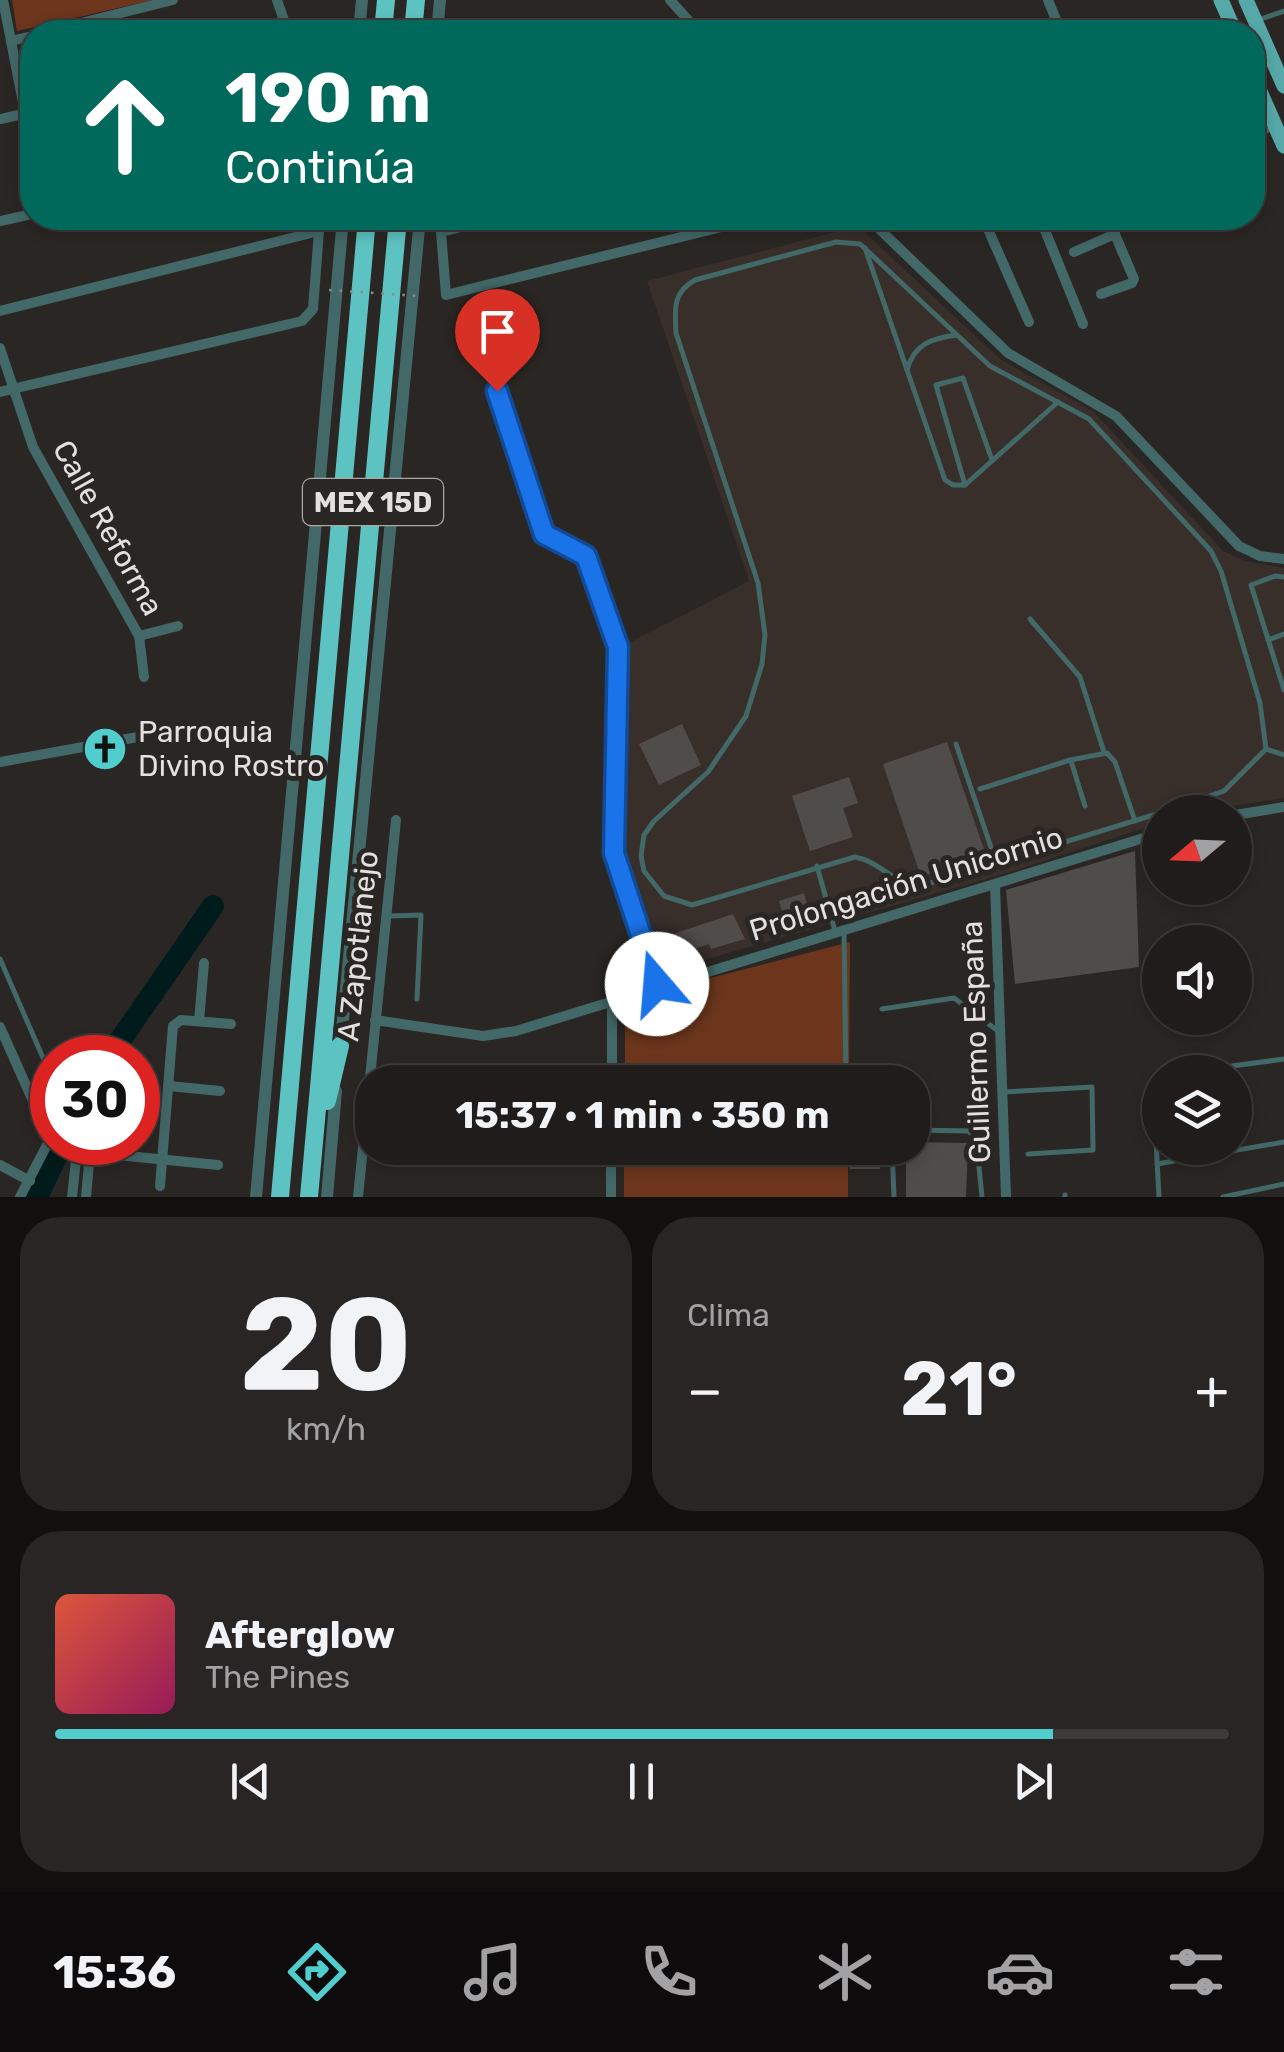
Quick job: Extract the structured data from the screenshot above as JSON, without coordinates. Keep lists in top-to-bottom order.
{
  "streets": {
    "highway": ["MEX 15D"],
    "street": [
      "Calle Reforma",
      "Prolongación Unicornio",
      "A Zapotlanejo",
      "Guillermo España"
    ]
  },
  "crossings": [
    ["Prolongación Unicornio", "A Zapotlanejo"],
    ["Prolongación Unicornio", "Guillermo España"]
  ],
  "places": {
    "church": ["Parroquia Divino Rostro"]
  },
  "north": "left",
  "page": {
    "turn": ["190 m", "Continúa"],
    "limit": "30",
    "trip": "15:37 · 1 min · 350 m",
    "tile": [
      ["20", "km/h"],
      "Clima"
    ],
    "heat": ["−", "21°", "+"],
    "song": ["Afterglow", "The Pines"],
    "tabs": "15:36"
  }
}
